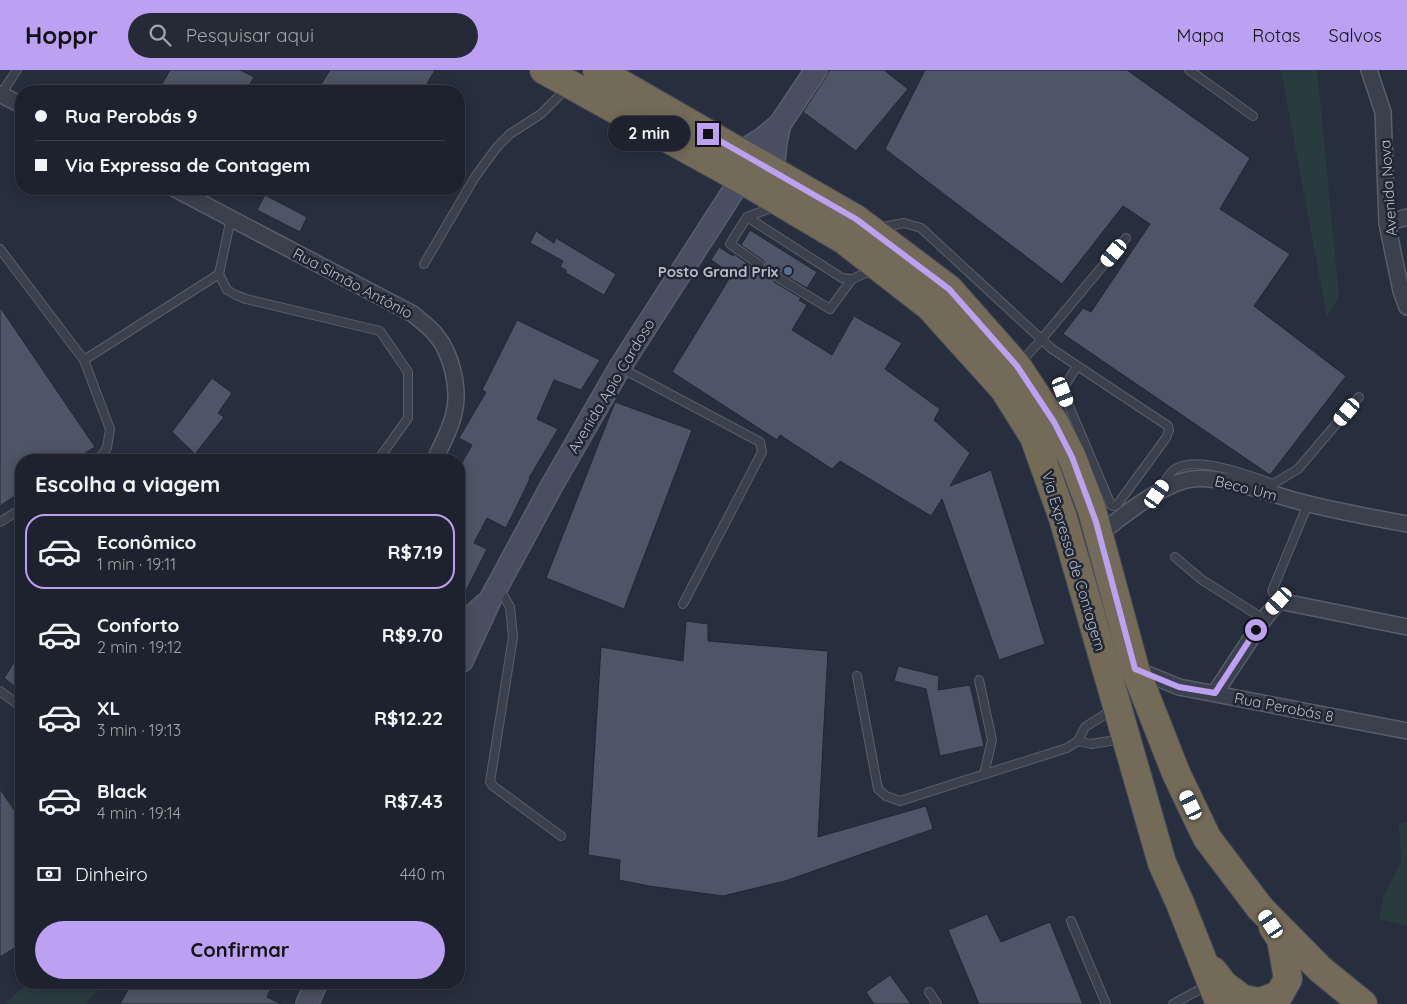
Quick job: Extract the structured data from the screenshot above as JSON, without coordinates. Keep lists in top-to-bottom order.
{
  "streets": {
    "highway": ["Via Expressa de Contagem"],
    "street": [
      "Avenida Nova",
      "Rua Simão Antônio",
      "Avenida Apio Cardoso",
      "Beco Um",
      "Rua Perobás 8"
    ]
  },
  "crossings": [
    ["Avenida Apio Cardoso", "Via Expressa de Contagem"],
    ["Beco Um", "Via Expressa de Contagem"],
    ["Via Expressa de Contagem", "Rua Perobás 8"]
  ],
  "places": ["Posto Grand Prix"],
  "page": {
    "header": "Hoppr",
    "search": "Pesquisar aqui",
    "nav": ["Mapa", "Rotas", "Salvos"],
    "banner": ["Rua Perobás 9", "Via Expressa de Contagem"],
    "bubble": "2 min",
    "heading": "Escolha a viagem",
    "list": [
      {
        "name": "Econômico",
        "note": "1 min · 19:11",
        "value": "R$7.19"
      },
      {
        "name": "Conforto",
        "note": "2 min · 19:12",
        "value": "R$9.70"
      },
      {
        "name": "XL",
        "note": "3 min · 19:13",
        "value": "R$12.22"
      },
      {
        "name": "Black",
        "note": "4 min · 19:14",
        "value": "R$7.43"
      }
    ],
    "pay": ["Dinheiro", "440 m"],
    "buttons": "Confirmar"
  }
}
